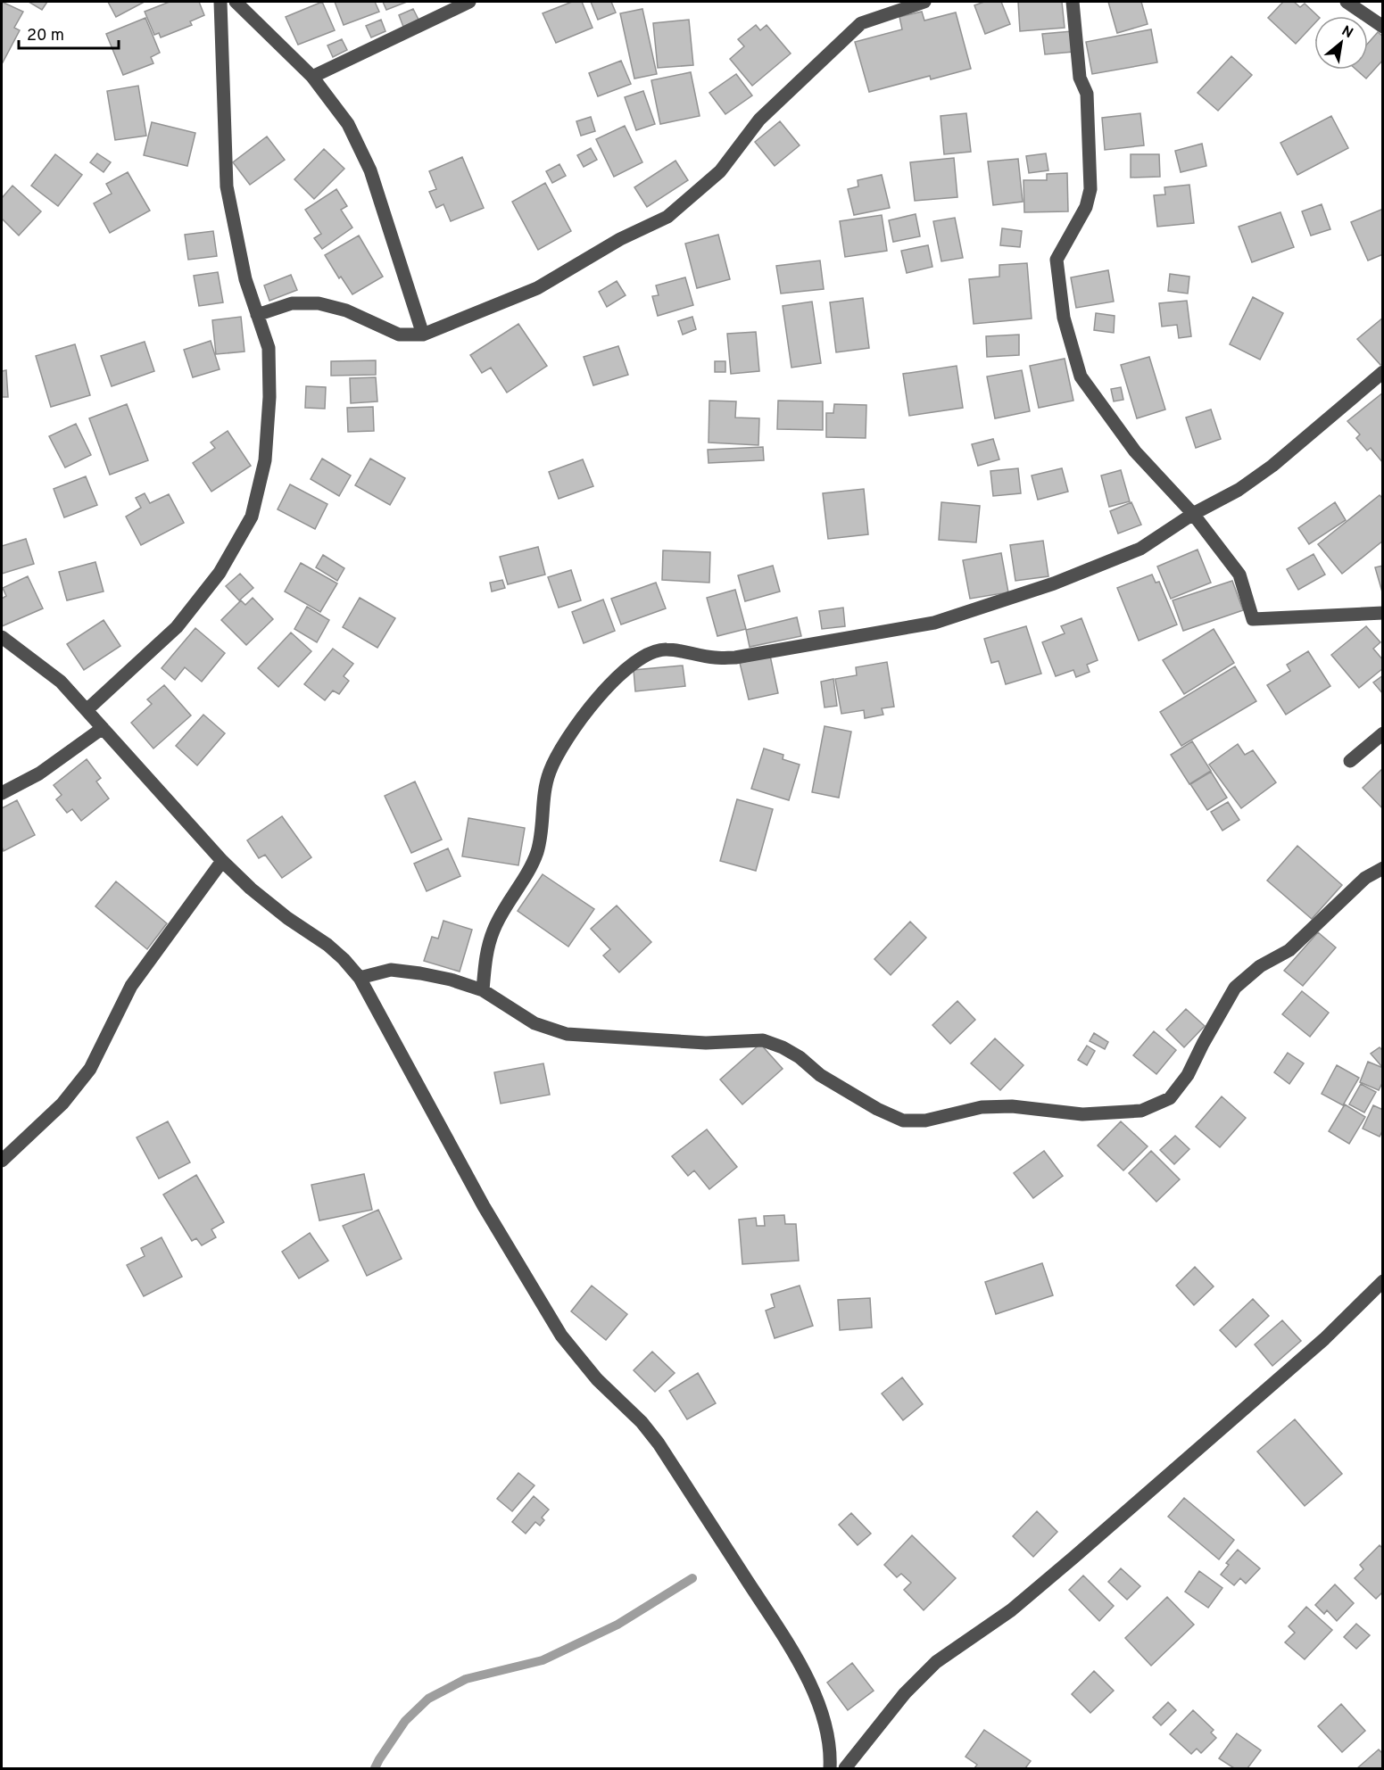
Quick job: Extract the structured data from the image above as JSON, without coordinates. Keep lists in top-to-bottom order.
{
  "scale_bar": "20 m",
  "north": "top right"
}
